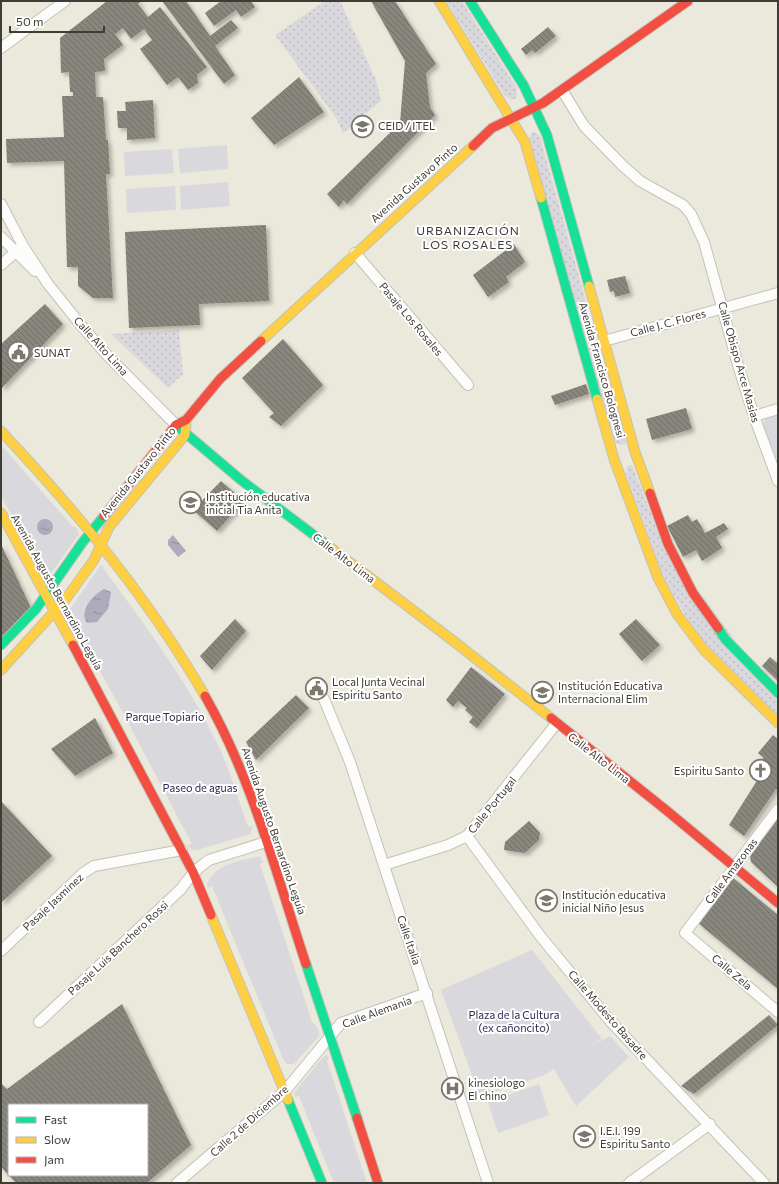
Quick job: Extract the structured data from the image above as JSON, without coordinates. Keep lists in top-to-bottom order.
{
  "streets": {
    "main road": [
      "Avenida Gustavo Pinto",
      "Calle Alto Lima",
      "Avenida Francisco Bolognesi",
      "Avenida Augusto Bernardino Leguía"
    ],
    "street": [
      "Pasaje Los Rosales",
      "Calle J. C. Flores",
      "Calle Obispo Arce Masias",
      "Calle Portugal",
      "Calle Amazonas",
      "Pasaje Jasminez",
      "Calle Italia",
      "Pasaje Luis Banchero Rossi",
      "Calle Zela",
      "Calle Alemania",
      "Calle Modesto Basadre",
      "Calle 2 de Diciembre"
    ]
  },
  "crossings": [
    ["Avenida Gustavo Pinto", "Pasaje Los Rosales"],
    ["Avenida Gustavo Pinto", "Calle Alto Lima"],
    ["Avenida Gustavo Pinto", "Calle Obispo Arce Masias"],
    ["Avenida Gustavo Pinto", "Avenida Francisco Bolognesi"],
    ["Avenida Gustavo Pinto", "Avenida Augusto Bernardino Leguía"],
    ["Calle J. C. Flores", "Calle Obispo Arce Masias"],
    ["Calle J. C. Flores", "Avenida Francisco Bolognesi"],
    ["Calle Alto Lima", "Calle Portugal"],
    ["Calle Alto Lima", "Calle Amazonas"],
    ["Avenida Augusto Bernardino Leguía", "Pasaje Jasminez"],
    ["Avenida Augusto Bernardino Leguía", "Pasaje Luis Banchero Rossi"],
    ["Avenida Augusto Bernardino Leguía", "Calle Alemania"],
    ["Avenida Augusto Bernardino Leguía", "Calle 2 de Diciembre"],
    ["Calle Portugal", "Calle Italia"],
    ["Calle Portugal", "Calle Modesto Basadre"],
    ["Calle Amazonas", "Calle Zela"],
    ["Calle Italia", "Calle Alemania"],
    ["Calle Alemania", "Calle 2 de Diciembre"]
  ],
  "districts": ["URBANIZACIÓN LOS ROSALES"],
  "parks": ["Parque Topiario", "Paseo de aguas", "Plaza de la Cultura (ex cañoncito)"],
  "places": {
    "school or university": [
      "CEID / ITEL",
      "Institución educativa inicial Tia Anita",
      "Institución Educativa Internacional Elim",
      "Institución educativa inicial Niño Jesus",
      "I.E.I. 199 Espiritu Santo"
    ],
    "public building": ["SUNAT", "Local Junta Vecinal Espiritu Santo"],
    "church": ["Espiritu Santo"],
    "hospital": ["kinesiologo El chino"]
  },
  "legend": ["Fast", "Slow", "Jam"],
  "scale_bar": "50 m"
}
